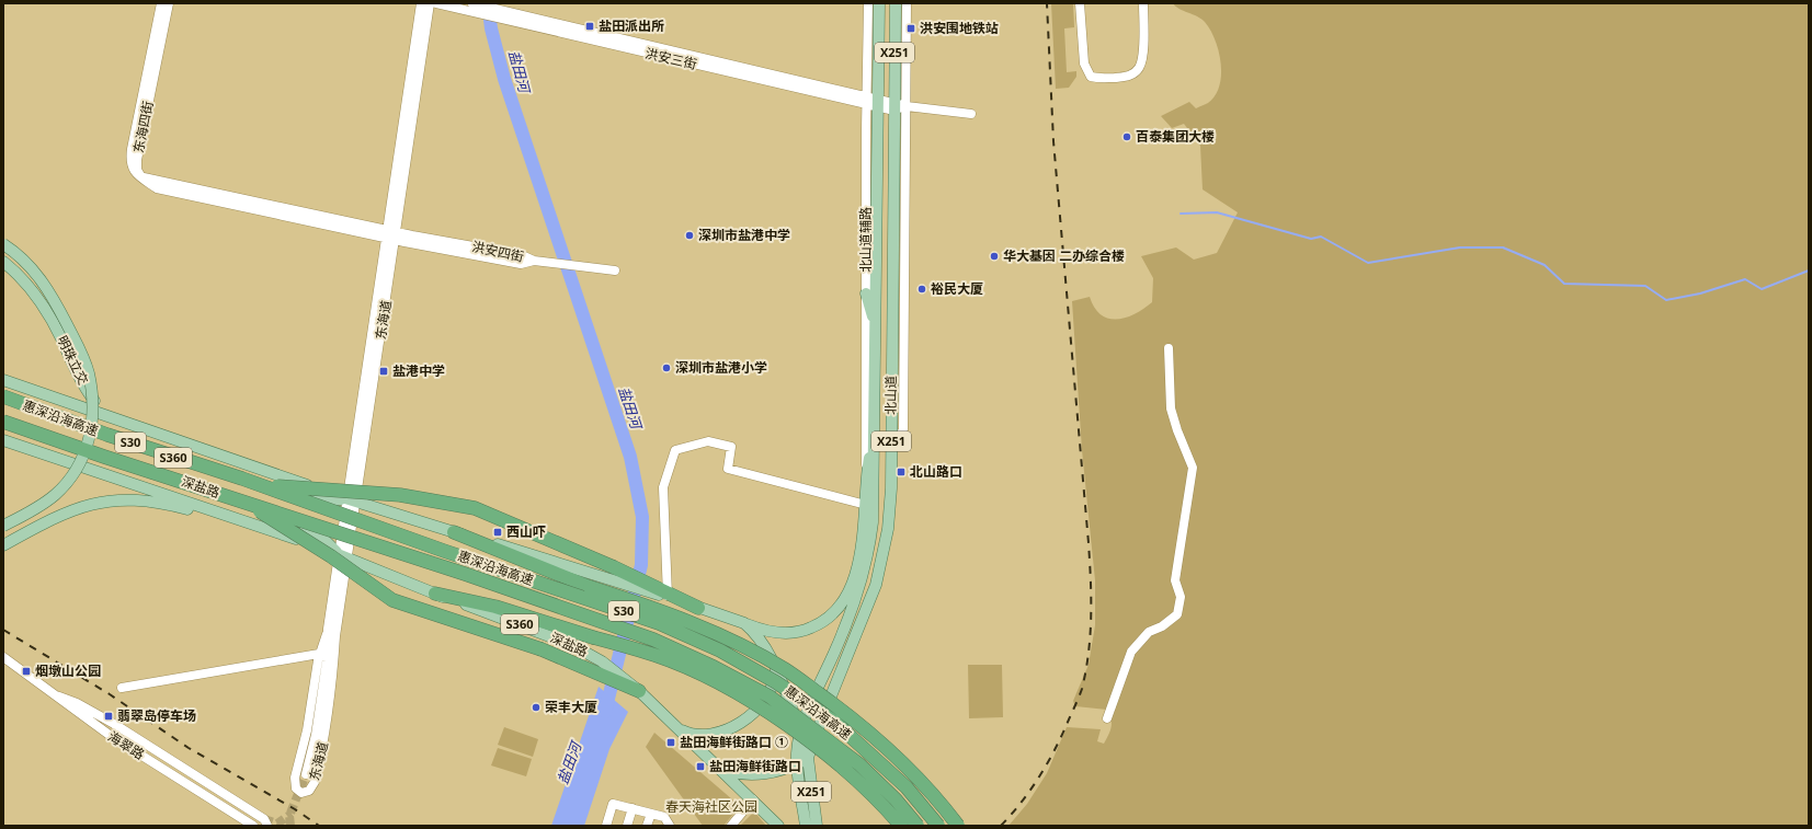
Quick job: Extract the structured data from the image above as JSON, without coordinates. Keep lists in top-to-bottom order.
{
  "streets": {
    "highway": ["惠深沿海高速", "S30"],
    "main road": [
      "X251",
      "明珠立交",
      "北山道",
      "S360",
      "深盐路"
    ],
    "street": [
      "洪安三街",
      "东海四街",
      "北山道辅路",
      "洪安四街",
      "东海道",
      "海翠路"
    ]
  },
  "crossings": [
    ["洪安三街", "北山道辅路"],
    ["洪安三街", "北山道"],
    ["东海四街", "洪安四街"],
    ["洪安四街", "东海道"],
    ["东海道", "深盐路"],
    ["明珠立交", "深盐路"],
    ["惠深沿海高速", "深盐路"],
    ["S360", "深盐路"]
  ],
  "water": ["盐田河"],
  "parks": ["春天海社区公园"],
  "places": {
    "transit": [
      "盐田派出所",
      "洪安围地铁站",
      "盐港中学",
      "北山路口",
      "西山吓",
      "烟墩山公园",
      "翡翠岛停车场",
      "盐田海鲜街路口 ①",
      "盐田海鲜街路口"
    ],
    "other": [
      "百泰集团大楼",
      "深圳市盐港中学",
      "华大基因 二办综合楼",
      "裕民大厦",
      "深圳市盐港小学",
      "荣丰大厦"
    ]
  }
}
